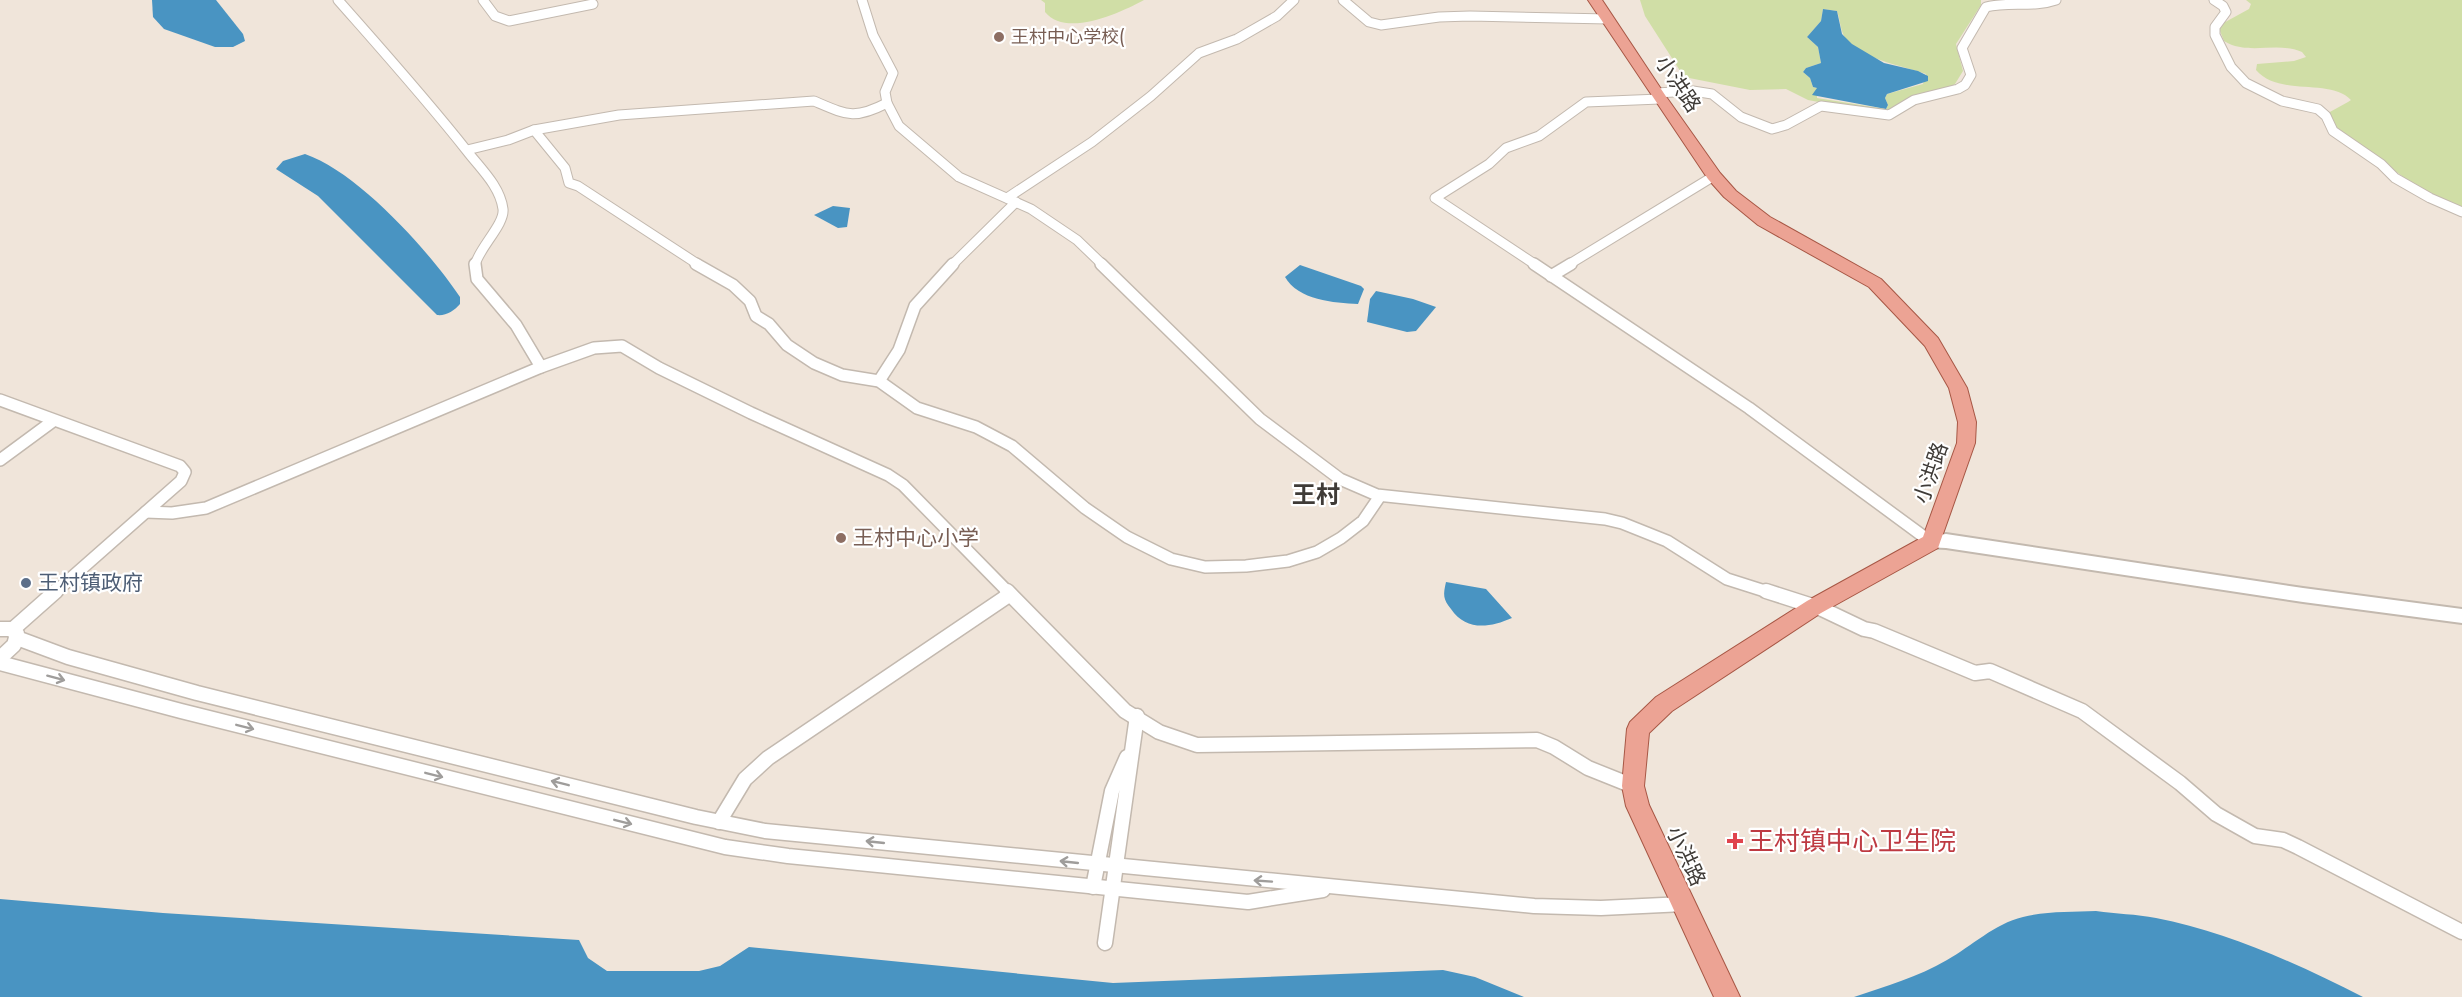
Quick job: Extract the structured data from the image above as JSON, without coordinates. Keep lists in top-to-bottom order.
{
  "streets": {
    "main road": ["小洪路"]
  },
  "districts": ["王村"],
  "places": {
    "other": ["王村中心学校(", "王村中心小学", "王村镇政府"],
    "health": ["王村镇中心卫生院"]
  }
}
